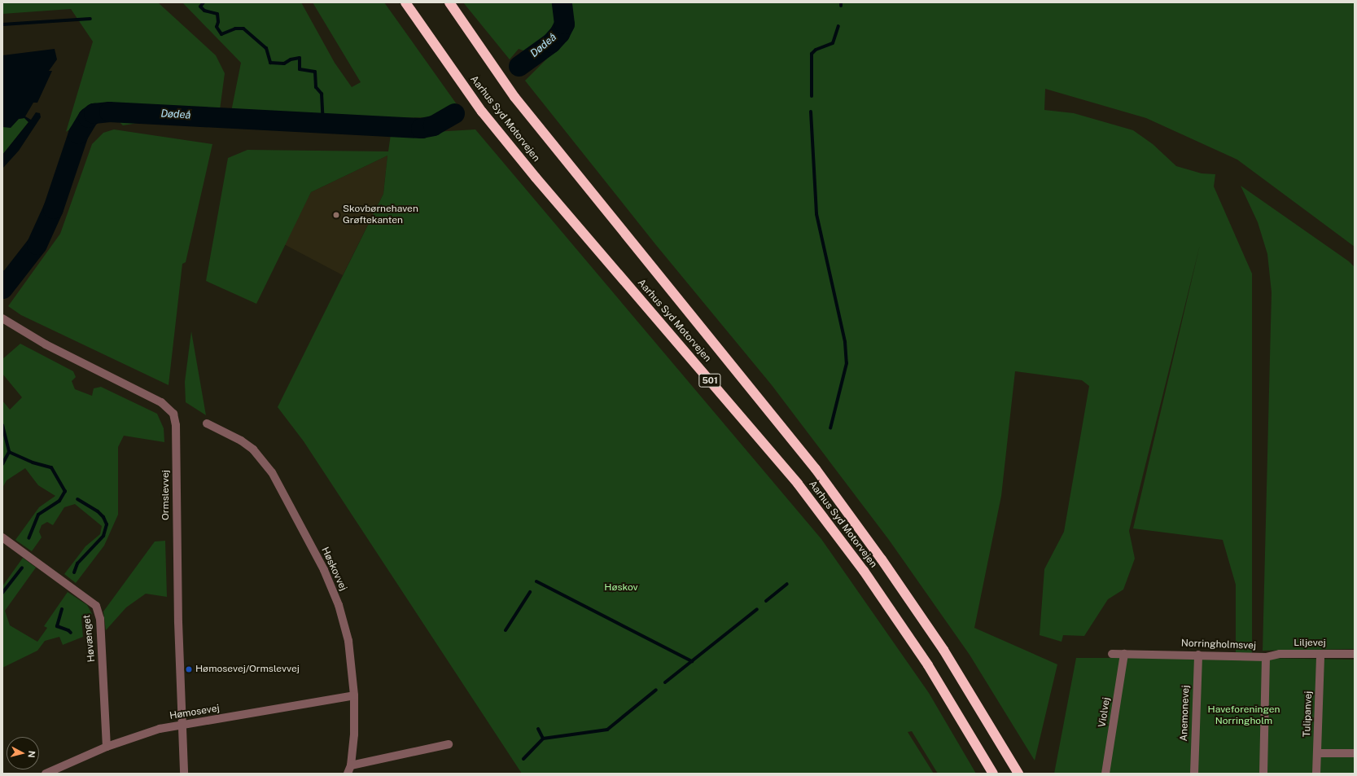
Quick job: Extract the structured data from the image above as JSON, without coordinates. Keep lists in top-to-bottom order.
{
  "streets": {
    "highway": ["Aarhus Syd Motorvejen", "501"],
    "street": [
      "Ormslevvej",
      "Høskovvej",
      "Høvænget",
      "Liljevej",
      "Norringholmsvej",
      "Hømosevej",
      "Violvej",
      "Anemonevej",
      "Tulipanvej"
    ]
  },
  "crossings": [
    ["Ormslevvej", "Hømosevej"],
    ["Høskovvej", "Hømosevej"],
    ["Høvænget", "Hømosevej"],
    ["Liljevej", "Norringholmsvej"],
    ["Liljevej", "Tulipanvej"],
    ["Norringholmsvej", "Violvej"],
    ["Norringholmsvej", "Anemonevej"]
  ],
  "water": ["Dødeå"],
  "parks": ["Høskov", "Haveforeningen Norringholm"],
  "places": ["Skovbørnehaven Grøftekanten", "Hømosevej/Ormslevvej"],
  "north": "right"
}
